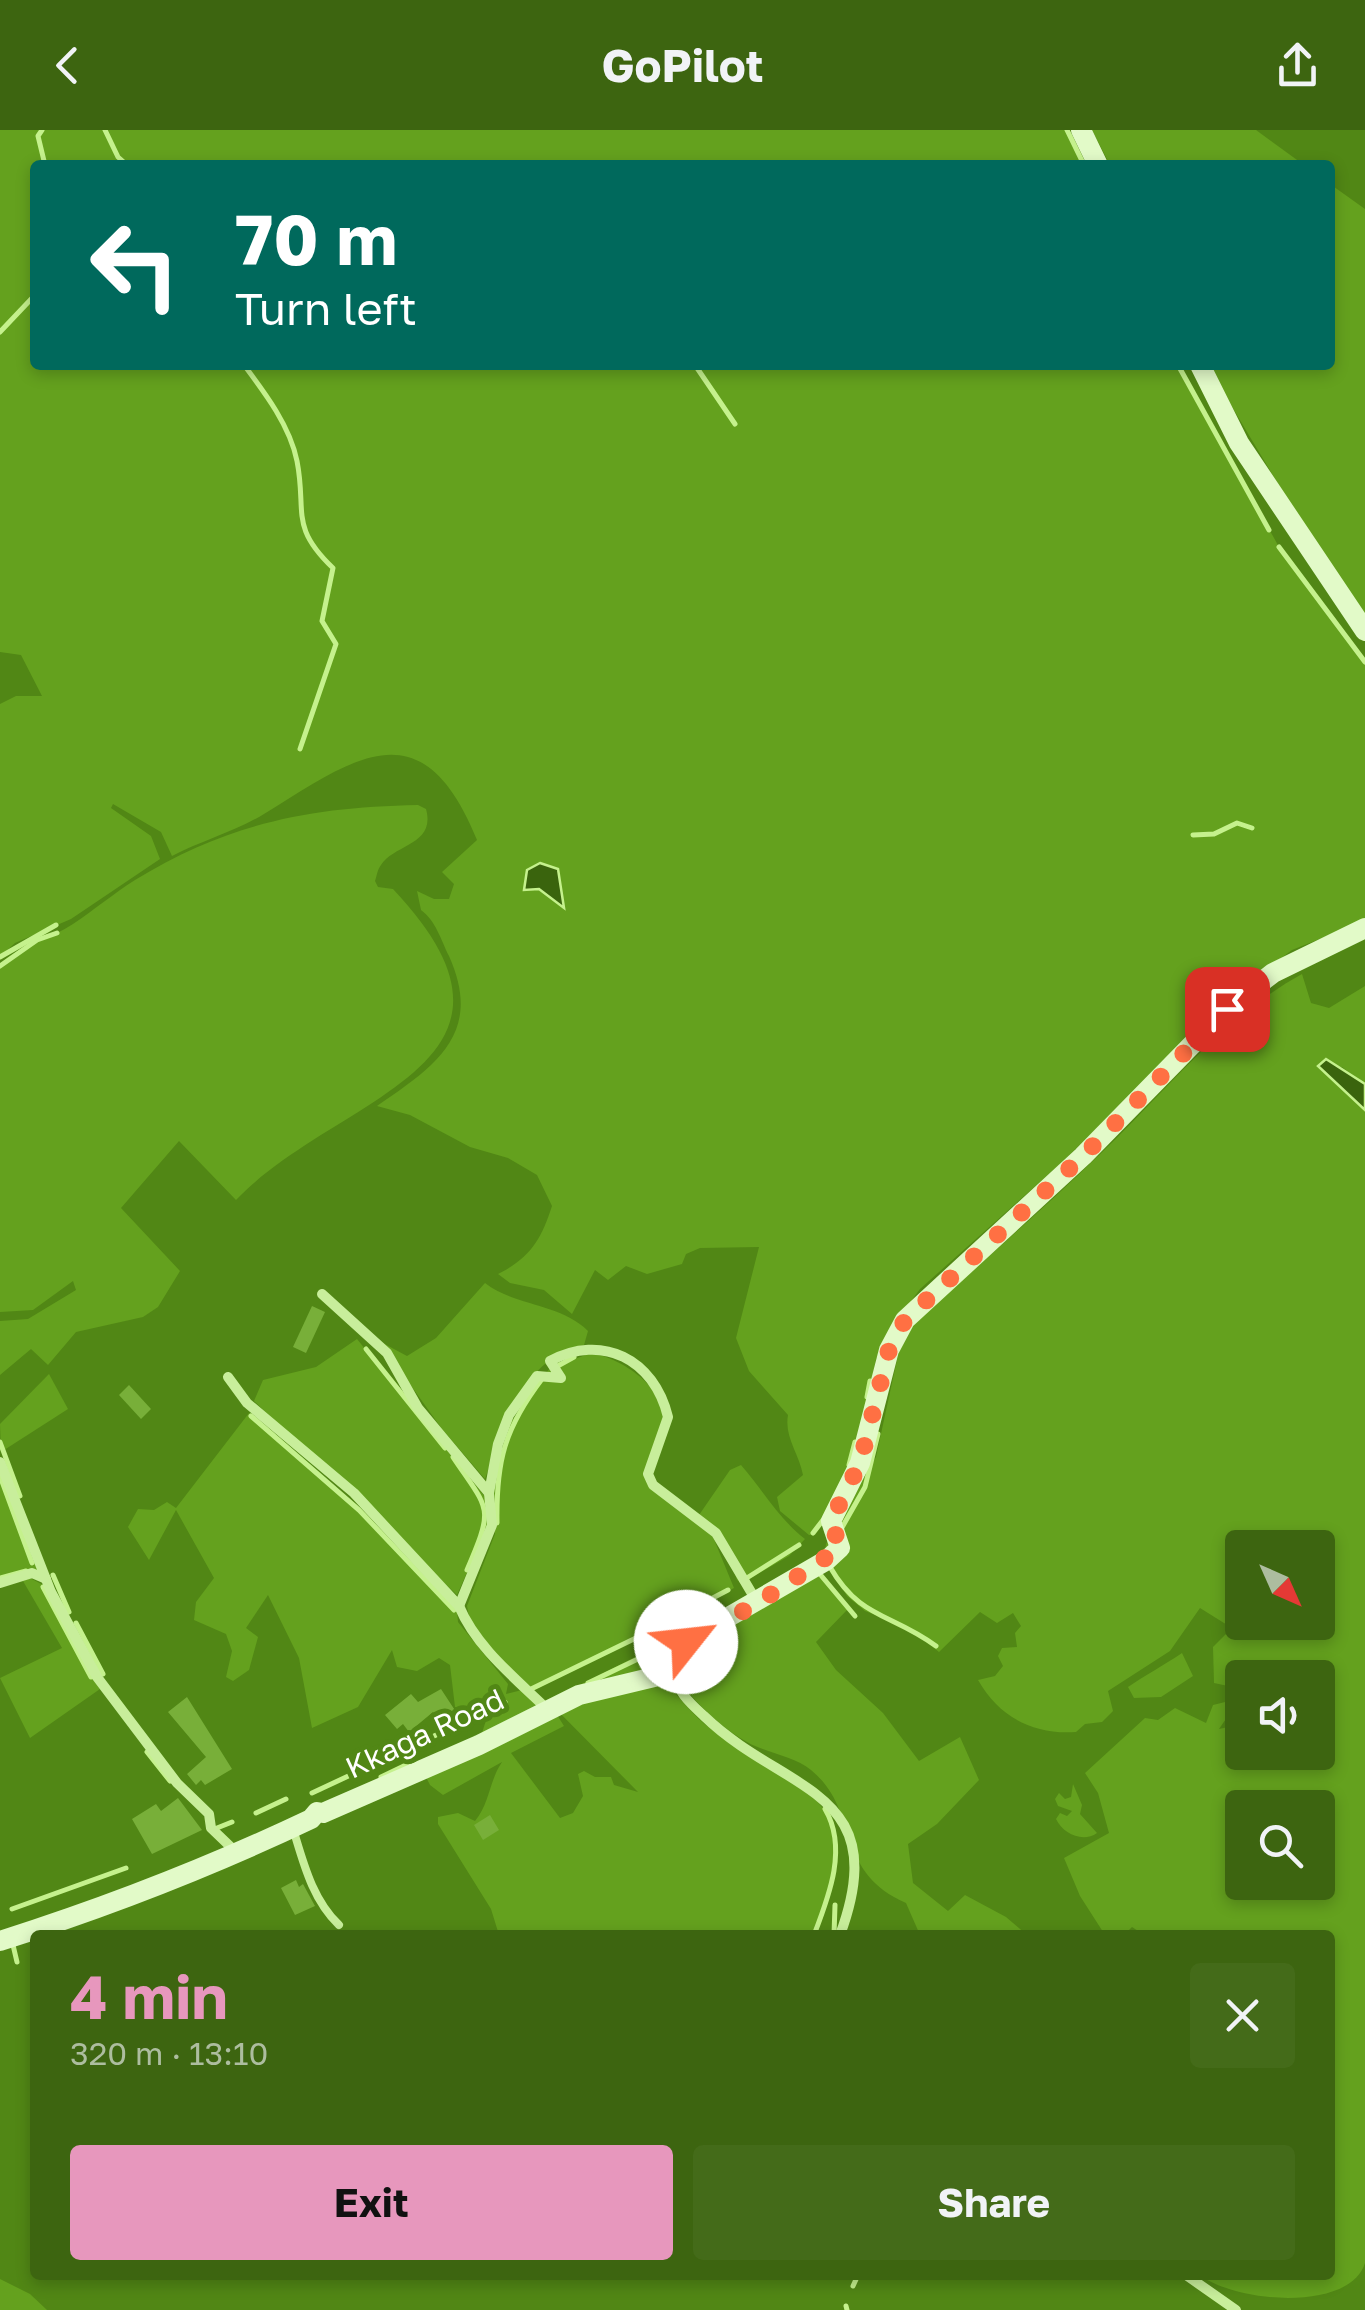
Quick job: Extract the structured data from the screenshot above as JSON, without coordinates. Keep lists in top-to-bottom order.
{
  "streets": {
    "street": ["Kkaga Road"]
  },
  "north": "bottom right",
  "page": {
    "header": "GoPilot",
    "turn": ["70 m", "Turn left"],
    "heading": ["4 min", "320 m · 13:10"],
    "buttons": ["Exit", "Share"]
  }
}
